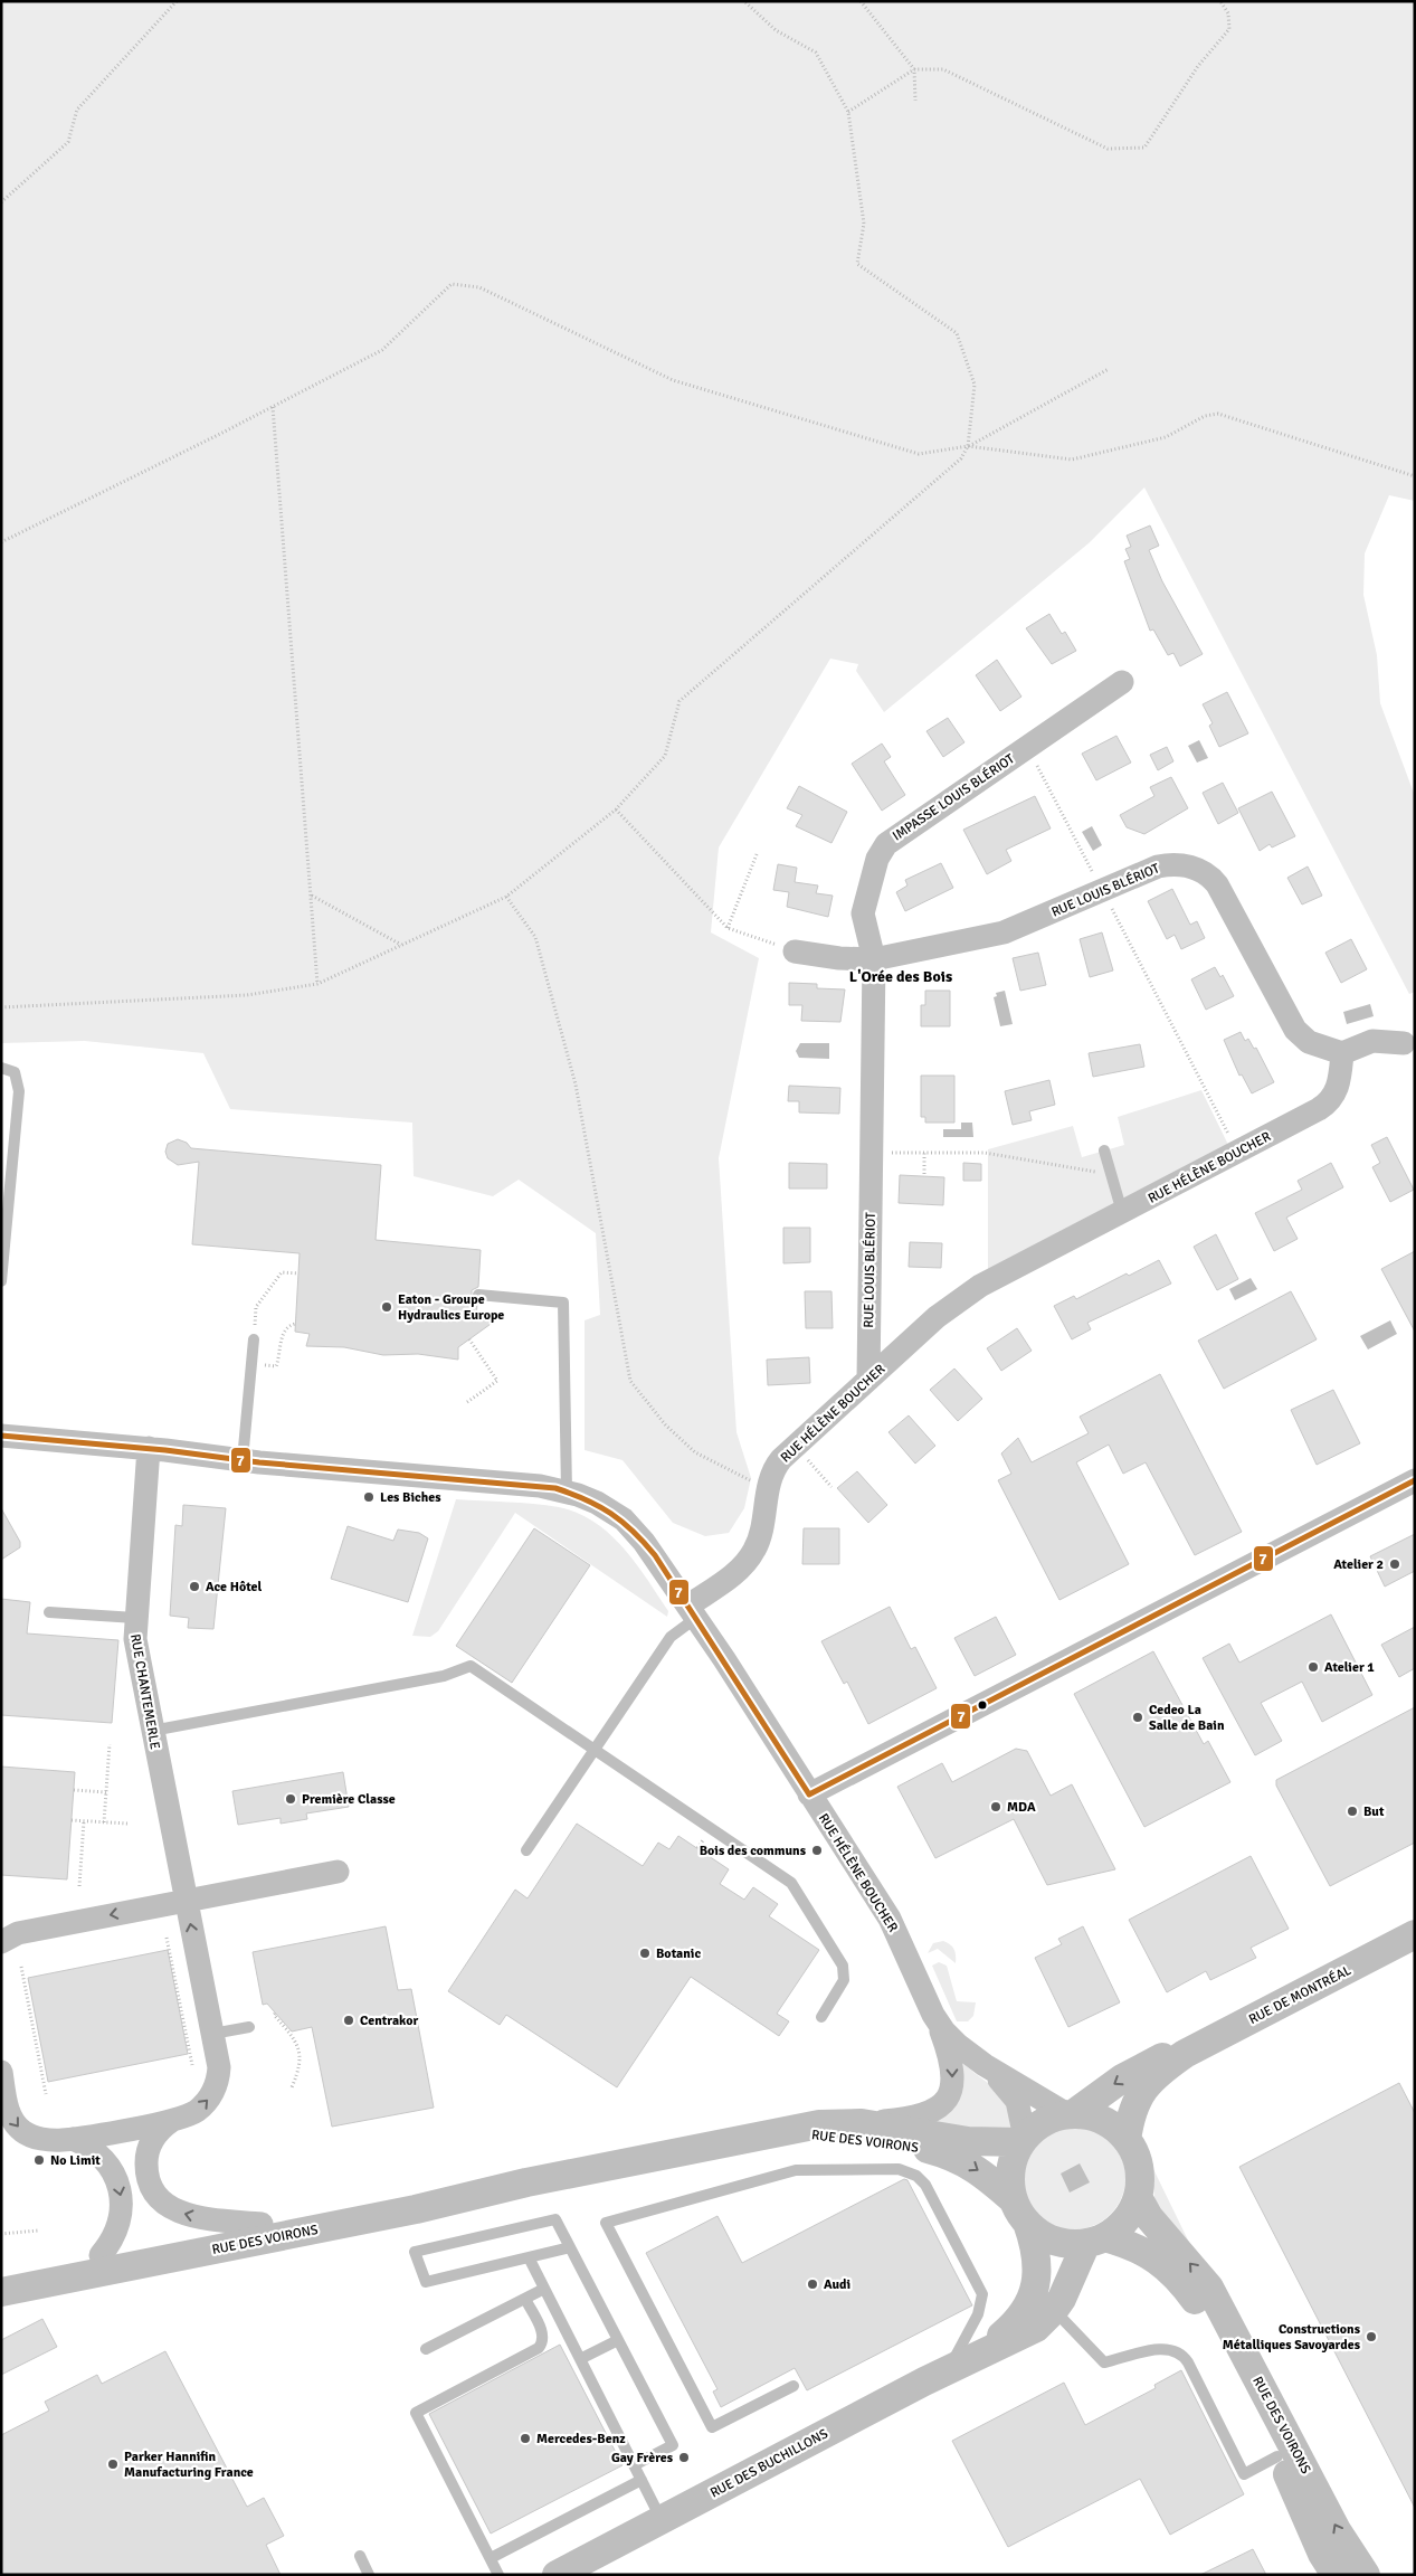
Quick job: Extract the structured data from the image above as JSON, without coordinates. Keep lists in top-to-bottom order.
{
  "streets": {
    "street": [
      "IMPASSE LOUIS BLÉRIOT",
      "RUE LOUIS BLÉRIOT",
      "RUE HÉLÈNE BOUCHER",
      "RUE CHANTEMERLE",
      "RUE DE MONTRÉAL",
      "RUE DES VOIRONS",
      "RUE DES BUCHILLONS"
    ]
  },
  "crossings": [
    ["IMPASSE LOUIS BLÉRIOT", "RUE LOUIS BLÉRIOT"],
    ["RUE LOUIS BLÉRIOT", "RUE HÉLÈNE BOUCHER"],
    ["RUE HÉLÈNE BOUCHER", "RUE DE MONTRÉAL"],
    ["RUE HÉLÈNE BOUCHER", "RUE DES VOIRONS"],
    ["RUE HÉLÈNE BOUCHER", "RUE DES BUCHILLONS"],
    ["RUE CHANTEMERLE", "RUE DES VOIRONS"],
    ["RUE DE MONTRÉAL", "RUE DES VOIRONS"],
    ["RUE DE MONTRÉAL", "RUE DES BUCHILLONS"],
    ["RUE DES VOIRONS", "RUE DES BUCHILLONS"]
  ],
  "districts": ["L'Orée des Bois"],
  "places": [
    "Eaton - Groupe Hydraulics Europe",
    "Les Biches",
    "Atelier 2",
    "Ace Hôtel",
    "Atelier 1",
    "Cedeo La Salle de Bain",
    "Première Classe",
    "MDA",
    "But",
    "Bois des communs",
    "Botanic",
    "Centrakor",
    "No Limit",
    "Audi",
    "Constructions Métalliques Savoyardes",
    "Mercedes-Benz",
    "Gay Frères",
    "Parker Hannifin Manufacturing France"
  ],
  "lines": ["transit line 7"]
}
